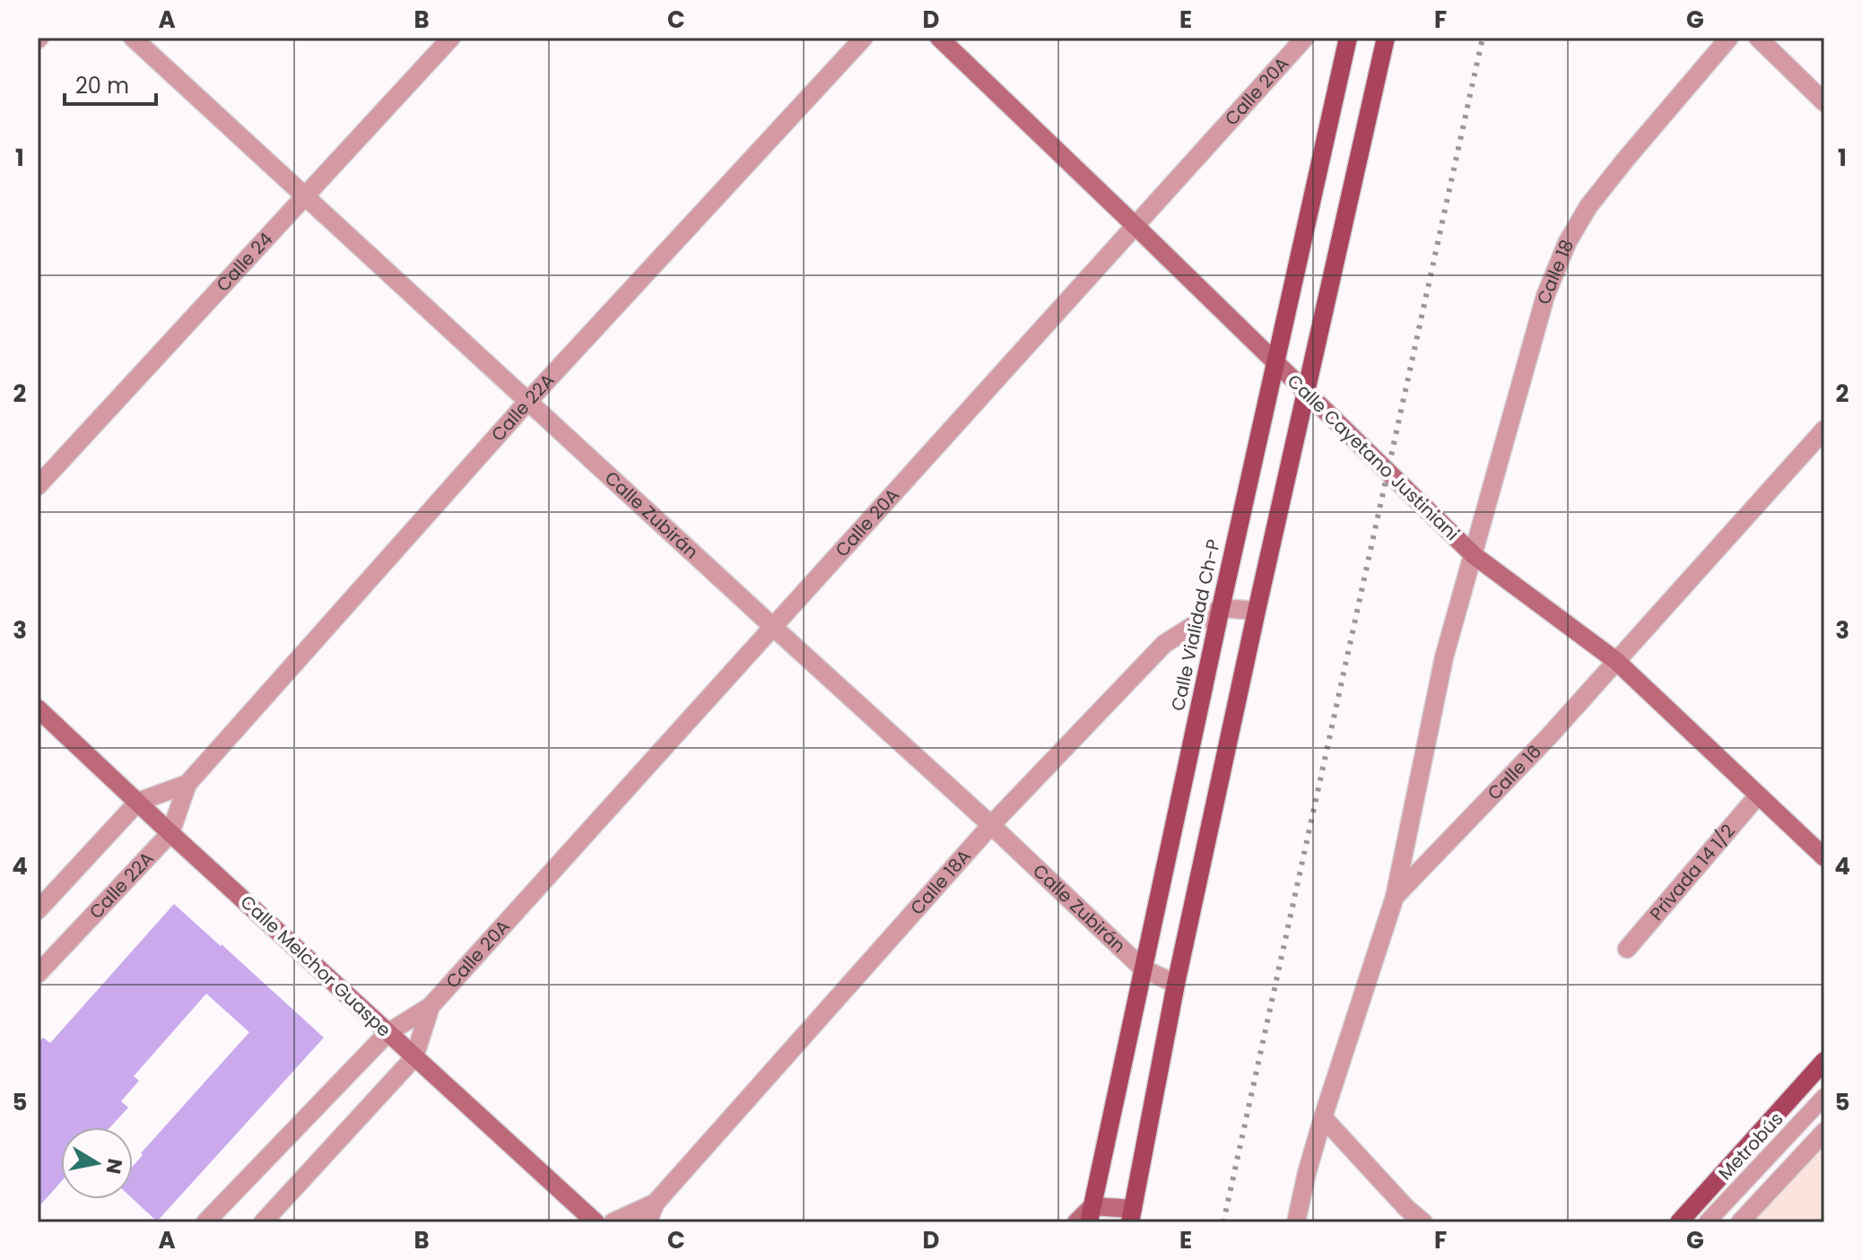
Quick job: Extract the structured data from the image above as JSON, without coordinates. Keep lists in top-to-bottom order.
{
  "streets": {
    "main road": ["Calle Cayetano Justiniani", "Calle Vialidad Ch-P", "Calle Melchor Guaspe"],
    "street": [
      "Calle 20A",
      "Calle 24",
      "Calle 18",
      "Calle 22A",
      "Calle Zubirán",
      "Calle 16",
      "Privada 14 1/2",
      "Calle 18A"
    ],
    "lane": ["Metrobús"]
  },
  "crossings": [
    ["Calle 20A", "Calle Cayetano Justiniani"],
    ["Calle 20A", "Calle Zubirán"],
    ["Calle 20A", "Calle Melchor Guaspe"],
    ["Calle 24", "Calle Zubirán"],
    ["Calle 18", "Calle Cayetano Justiniani"],
    ["Calle 18", "Calle 16"],
    ["Calle 22A", "Calle Zubirán"],
    ["Calle 22A", "Calle Melchor Guaspe"],
    ["Calle Cayetano Justiniani", "Calle Vialidad Ch-P"],
    ["Calle Cayetano Justiniani", "Calle 16"],
    ["Calle Cayetano Justiniani", "Privada 14 1/2"],
    ["Calle Zubirán", "Calle Vialidad Ch-P"],
    ["Calle Zubirán", "Calle 18A"],
    ["Calle Vialidad Ch-P", "Calle 18A"]
  ],
  "scale_bar": "20 m",
  "north": "right",
  "grid": {
    "columns": [
      "A",
      "B",
      "C",
      "D",
      "E",
      "F",
      "G"
    ],
    "rows": [
      "1",
      "2",
      "3",
      "4",
      "5"
    ]
  }
}
